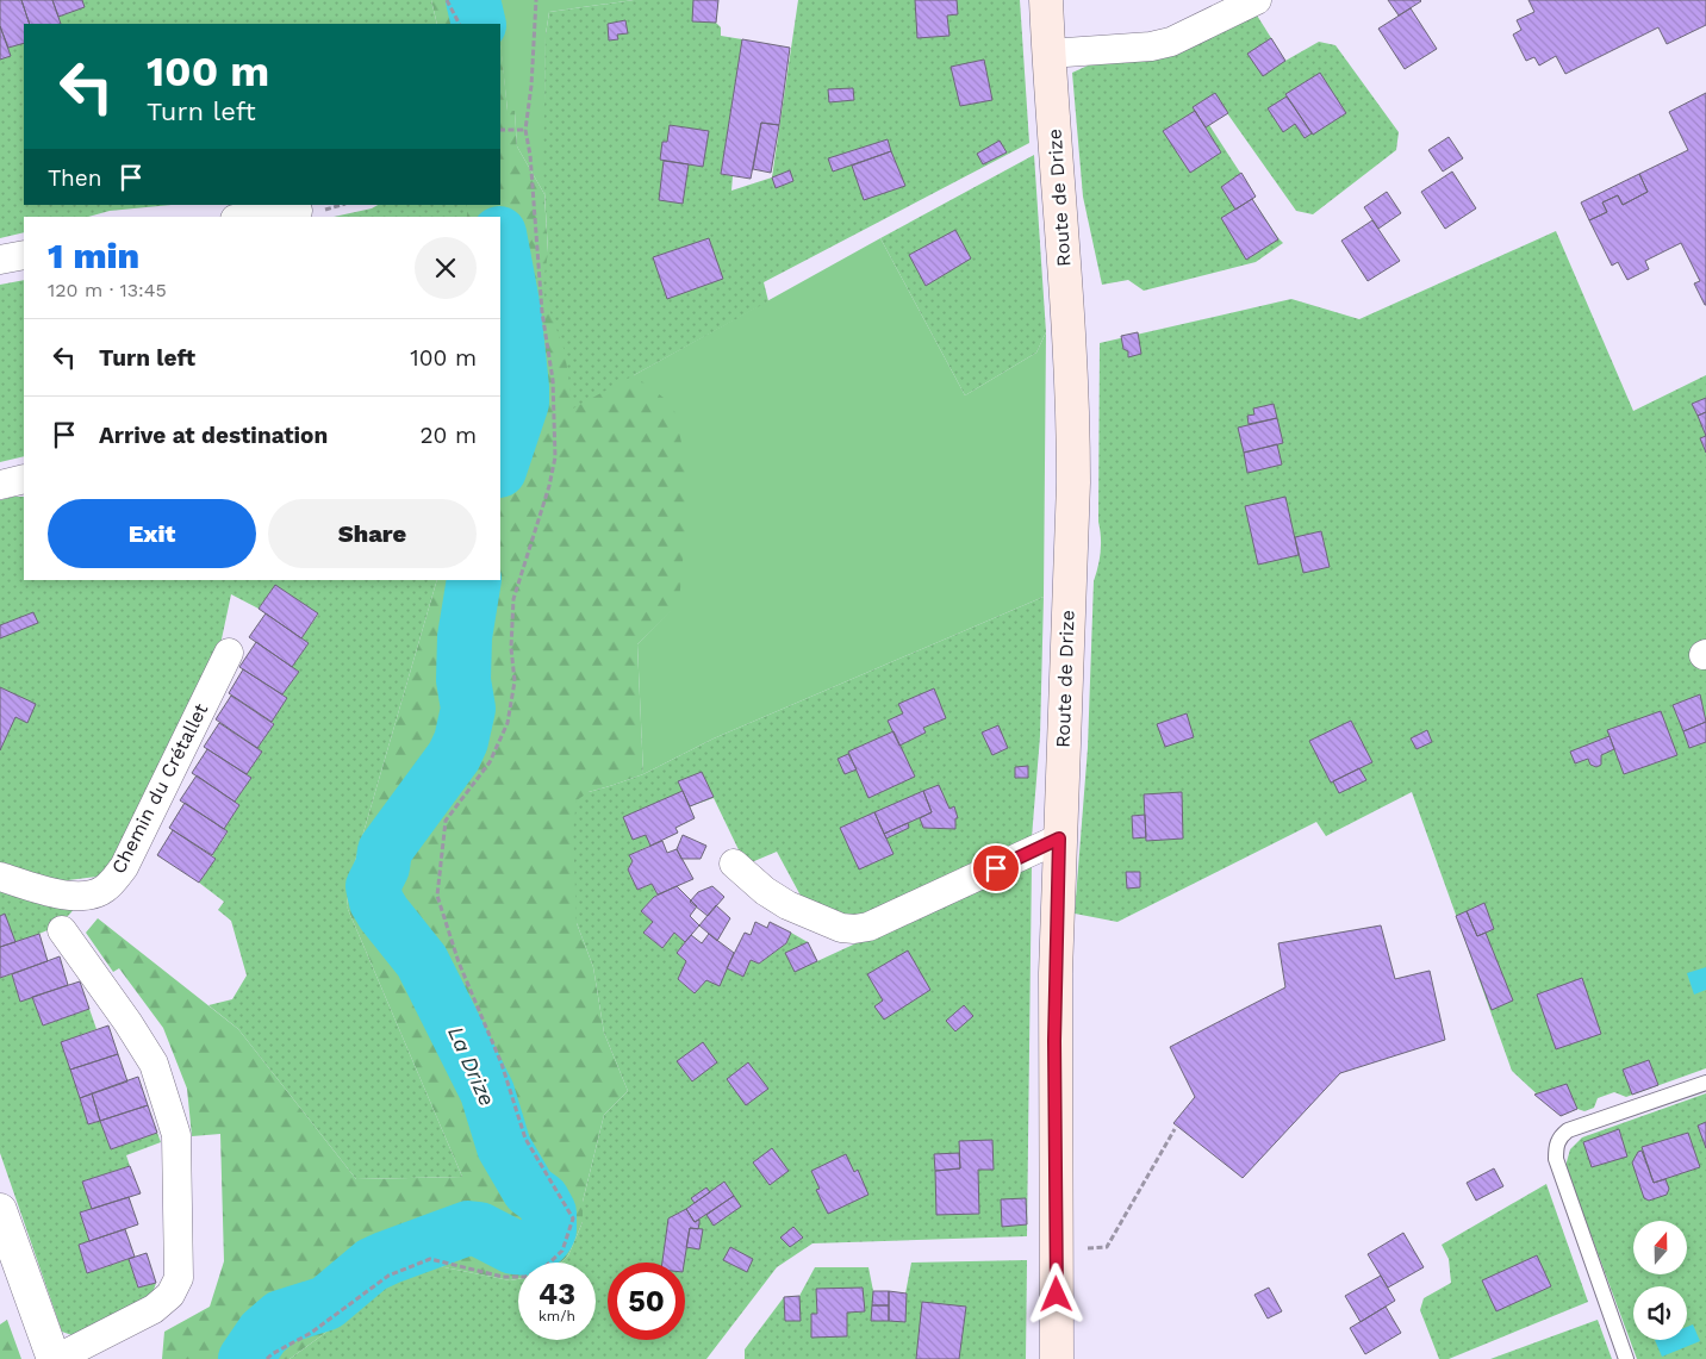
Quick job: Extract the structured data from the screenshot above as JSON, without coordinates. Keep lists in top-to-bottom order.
{
  "streets": {
    "main road": ["Route de Drize"],
    "street": ["Chemin du Crétallet"]
  },
  "water": ["La Drize"],
  "north": "top",
  "page": {
    "turn": ["100 m", "Turn left"],
    "then": "Then",
    "heading": ["1 min", "120 m · 13:45"],
    "list": [
      {
        "name": "Turn left",
        "value": "100 m"
      },
      {
        "name": "Arrive at destination",
        "value": "20 m"
      }
    ],
    "buttons": ["Exit", "Share"],
    "speed": "43 km/h",
    "limit": "50"
  }
}
